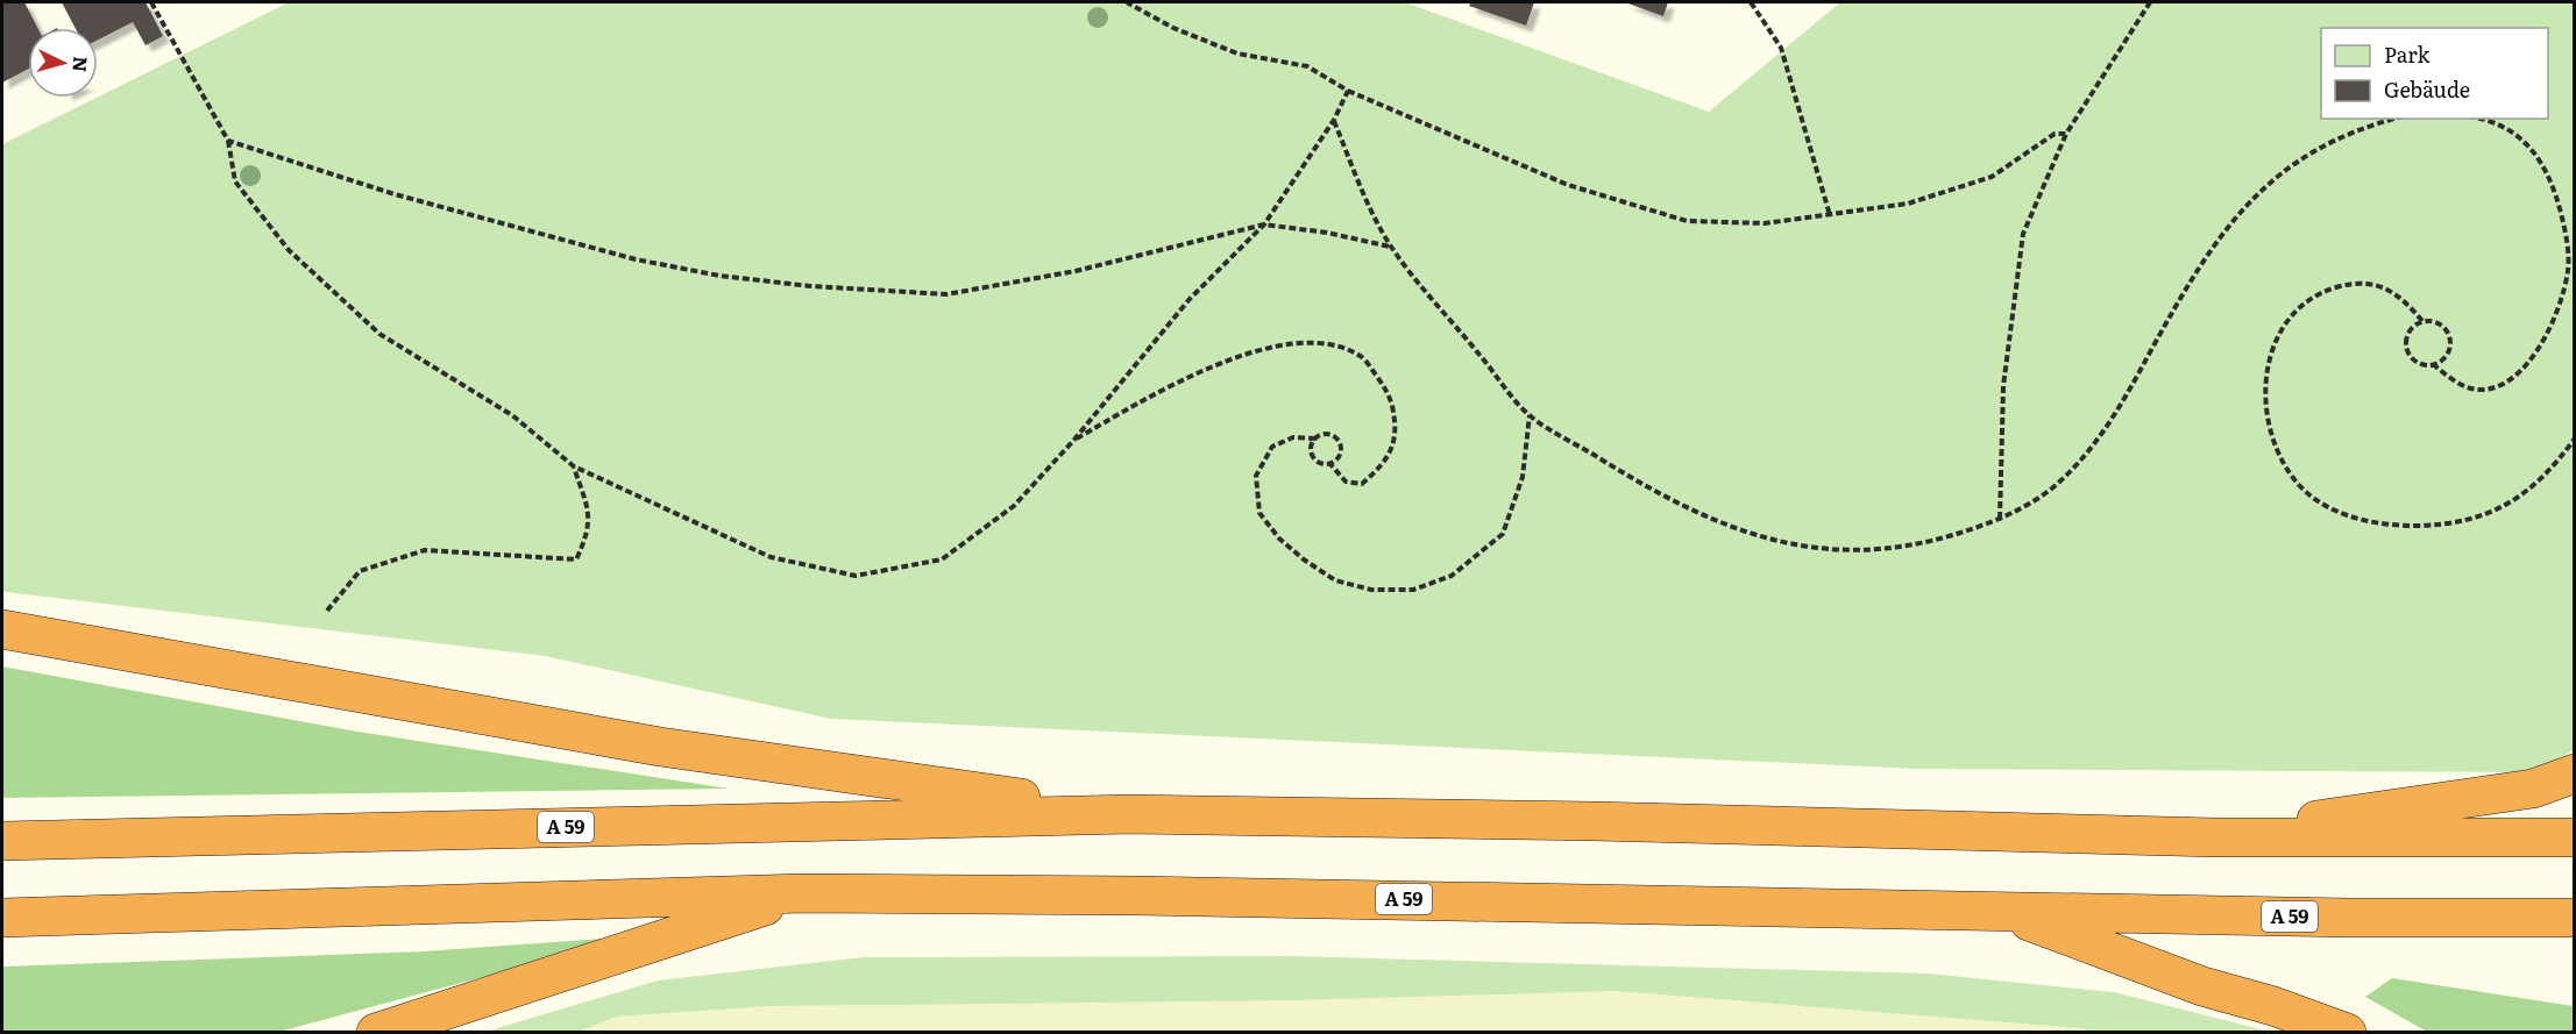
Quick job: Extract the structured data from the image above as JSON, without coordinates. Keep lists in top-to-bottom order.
{
  "streets": {
    "highway": ["A 59"]
  },
  "legend": ["Park", "Gebäude"],
  "north": "right"
}
